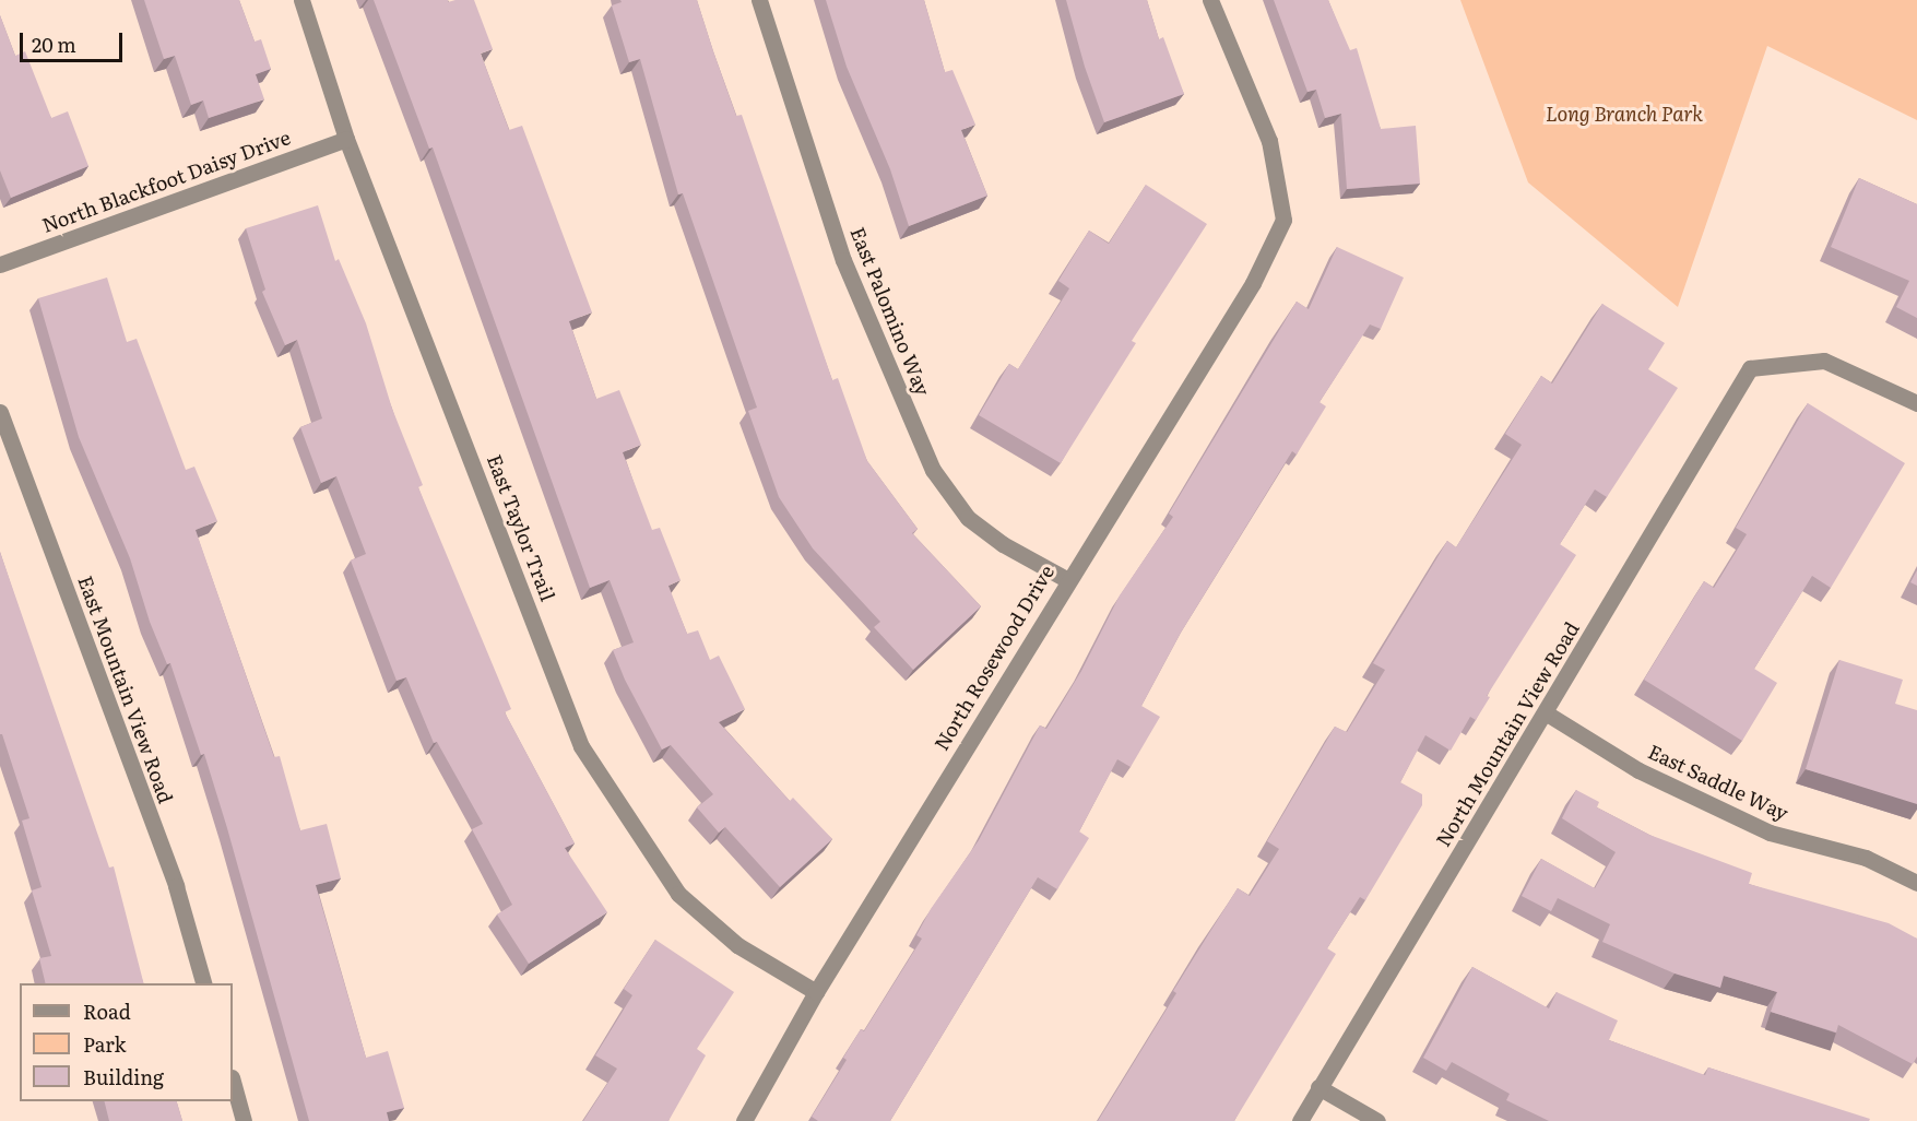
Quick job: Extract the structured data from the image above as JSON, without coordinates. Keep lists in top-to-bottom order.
{
  "streets": {
    "street": [
      "North Blackfoot Daisy Drive",
      "East Palomino Way",
      "East Taylor Trail",
      "North Rosewood Drive",
      "East Mountain View Road",
      "North Mountain View Road",
      "East Saddle Way"
    ]
  },
  "crossings": [
    ["North Blackfoot Daisy Drive", "East Taylor Trail"],
    ["East Palomino Way", "North Rosewood Drive"],
    ["East Taylor Trail", "North Rosewood Drive"],
    ["North Mountain View Road", "East Saddle Way"]
  ],
  "parks": ["Long Branch Park"],
  "legend": ["Road", "Park", "Building"],
  "scale_bar": "20 m"
}
